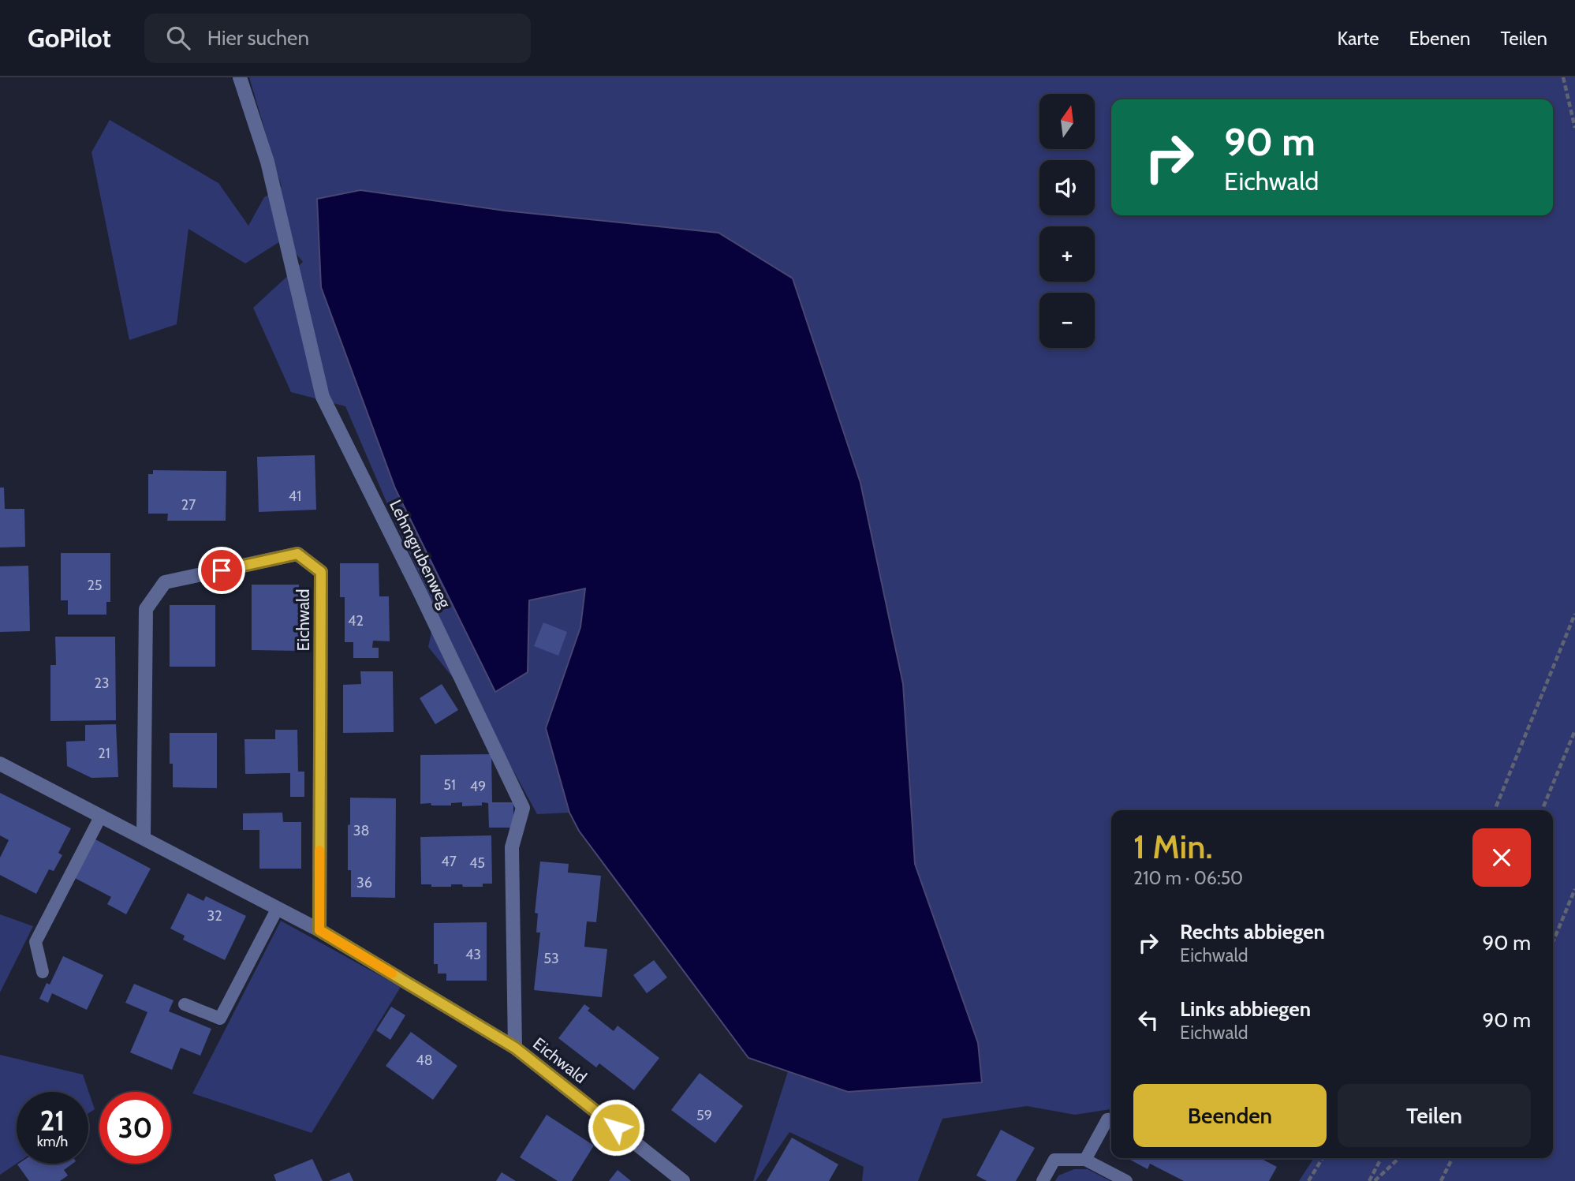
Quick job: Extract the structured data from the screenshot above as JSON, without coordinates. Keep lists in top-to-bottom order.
{
  "streets": {
    "street": ["Lehmgrubenweg", "Eichwald"]
  },
  "crossings": [
    ["Lehmgrubenweg", "Eichwald"]
  ],
  "house_numbers": [
    "41",
    "27",
    "25",
    "42",
    "23",
    "21",
    "51",
    "49",
    "38",
    "47",
    "45",
    "36",
    "32",
    "43",
    "53",
    "48",
    "59"
  ],
  "north": "top",
  "page": {
    "header": "GoPilot",
    "search": "Hier suchen",
    "nav": ["Karte", "Ebenen", "Teilen"],
    "map_buttons": ["+", "−"],
    "turn": ["90 m", "Eichwald"],
    "heading": ["1 Min.", "210 m · 06:50"],
    "list": [
      {
        "name": "Rechts abbiegen",
        "note": "Eichwald",
        "value": "90 m"
      },
      {
        "name": "Links abbiegen",
        "note": "Eichwald",
        "value": "90 m"
      }
    ],
    "buttons": ["Beenden", "Teilen"],
    "speed": "21 km/h",
    "limit": "30"
  }
}
